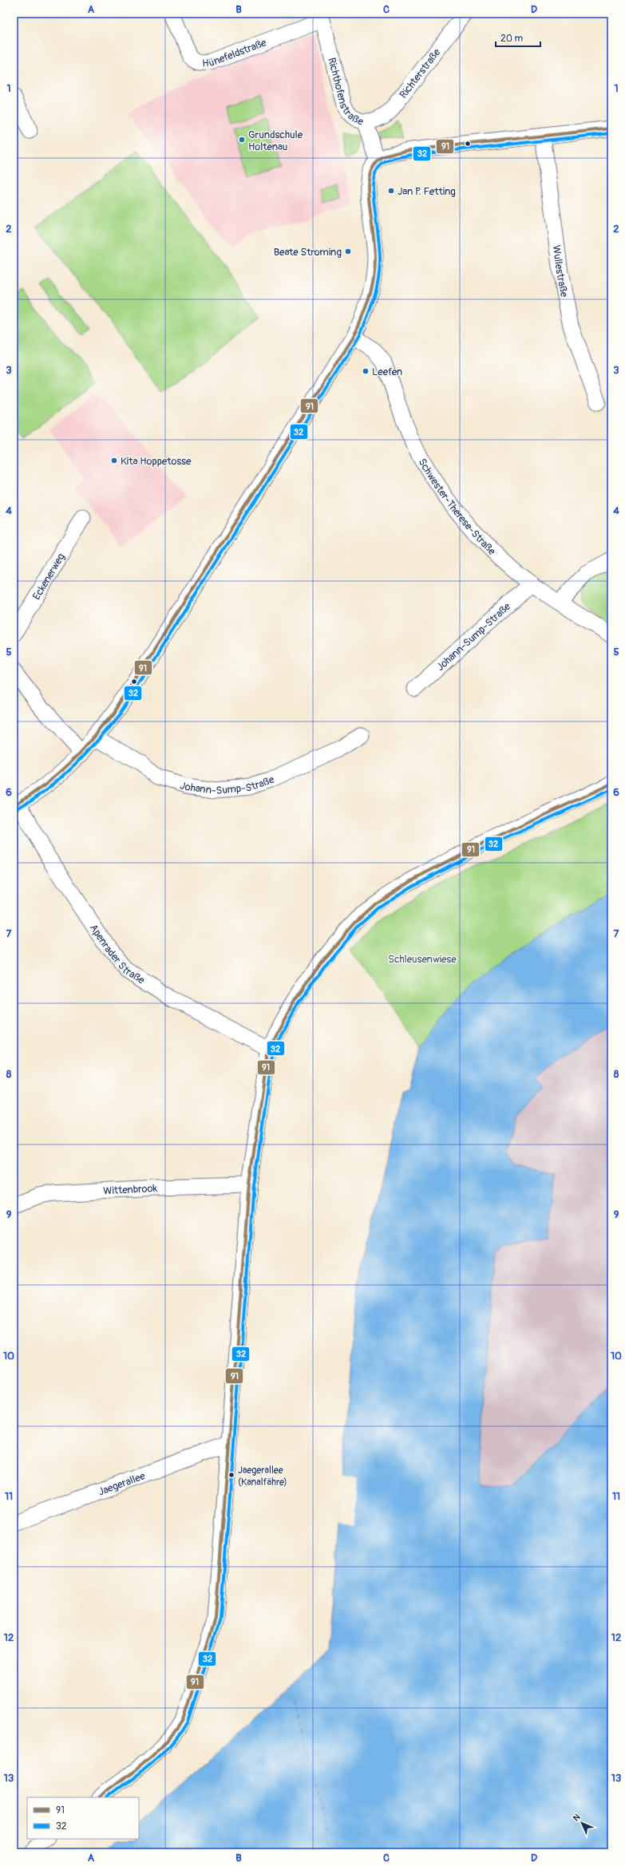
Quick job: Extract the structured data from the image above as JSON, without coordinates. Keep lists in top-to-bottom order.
{
  "streets": {
    "street": [
      "Hünefeldstraße",
      "Richterstraße",
      "Richthofenstraße",
      "Wullestraße",
      "Schwester-Therese-Straße",
      "Eckenerweg",
      "Johann-Sump-Straße",
      "Apenrader Straße",
      "Wittenbrook",
      "Jaegerallee"
    ]
  },
  "crossings": [
    ["Hünefeldstraße", "Richthofenstraße"],
    ["Richterstraße", "Richthofenstraße"],
    ["Schwester-Therese-Straße", "Johann-Sump-Straße"]
  ],
  "parks": ["Schleusenwiese"],
  "places": [
    "Grundschule Holtenau",
    "Jan P. Fetting",
    "Beate Stroming",
    "Leefen",
    "Kita Hoppetosse",
    "Jaegerallee (Kanalfähre)"
  ],
  "lines": ["transit line 91", "transit line 32"],
  "legend": ["91", "32"],
  "scale_bar": "20 m",
  "north": "top left",
  "grid": {
    "columns": [
      "A",
      "B",
      "C",
      "D"
    ],
    "rows": [
      "1",
      "2",
      "3",
      "4",
      "5",
      "6",
      "7",
      "8",
      "9",
      "10",
      "11",
      "12",
      "13"
    ]
  }
}
